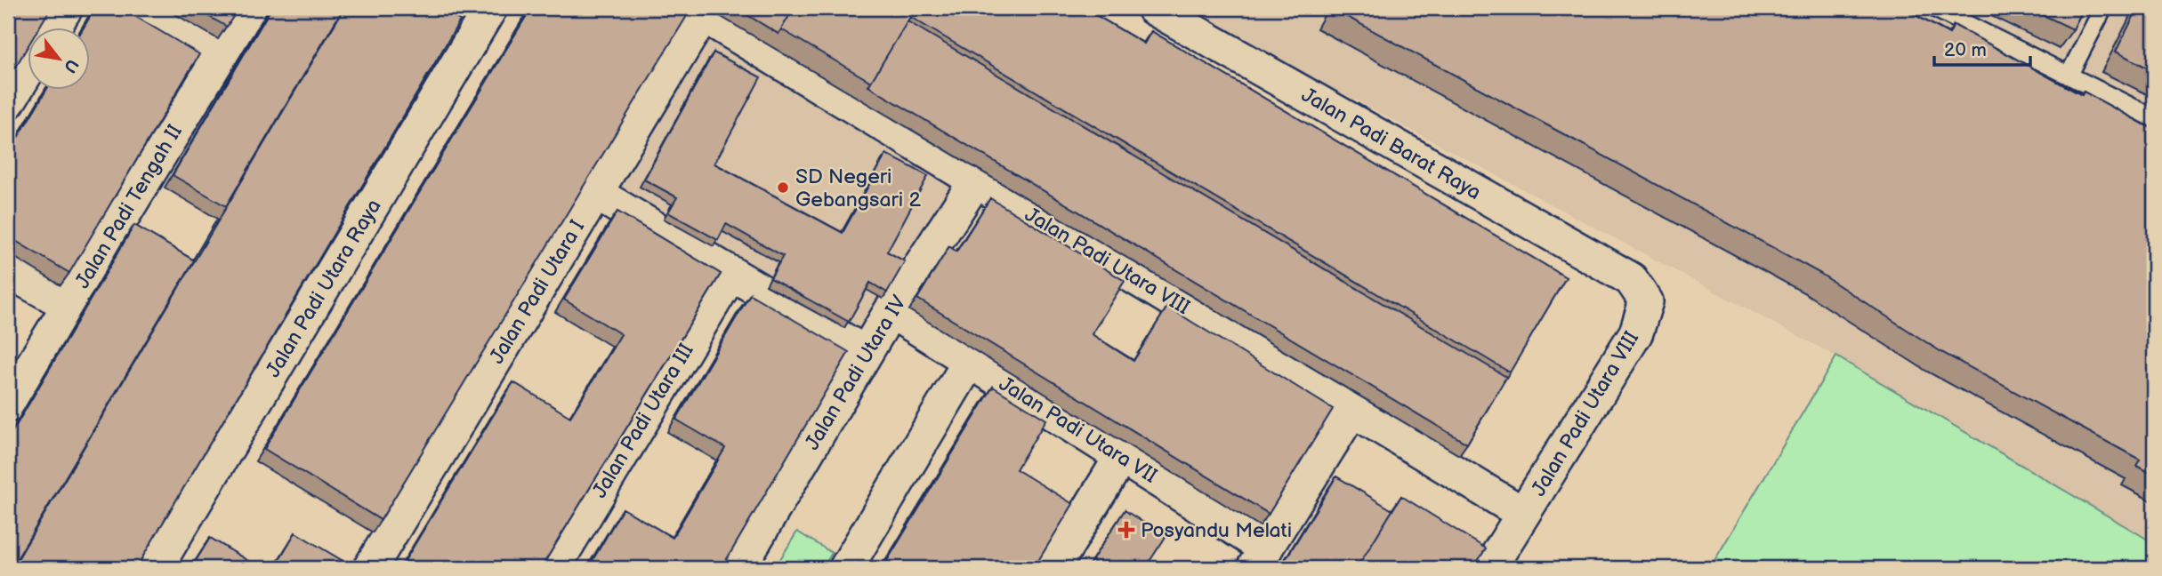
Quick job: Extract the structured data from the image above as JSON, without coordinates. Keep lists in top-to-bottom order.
{
  "streets": {
    "street": [
      "Jalan Padi Barat Raya",
      "Jalan Padi Tengah II",
      "Jalan Padi Utara VIII",
      "Jalan Padi Utara Raya",
      "Jalan Padi Utara I",
      "Jalan Padi Utara IV",
      "Jalan Padi Utara III",
      "Jalan Padi Utara VII"
    ]
  },
  "crossings": [
    ["Jalan Padi Barat Raya", "Jalan Padi Utara VIII"],
    ["Jalan Padi Utara VIII", "Jalan Padi Utara I"],
    ["Jalan Padi Utara VIII", "Jalan Padi Utara IV"],
    ["Jalan Padi Utara IV", "Jalan Padi Utara VII"]
  ],
  "places": {
    "other": ["SD Negeri Gebangsari 2"],
    "health": ["Posyandu Melati"]
  },
  "scale_bar": "20 m",
  "north": "bottom right"
}
